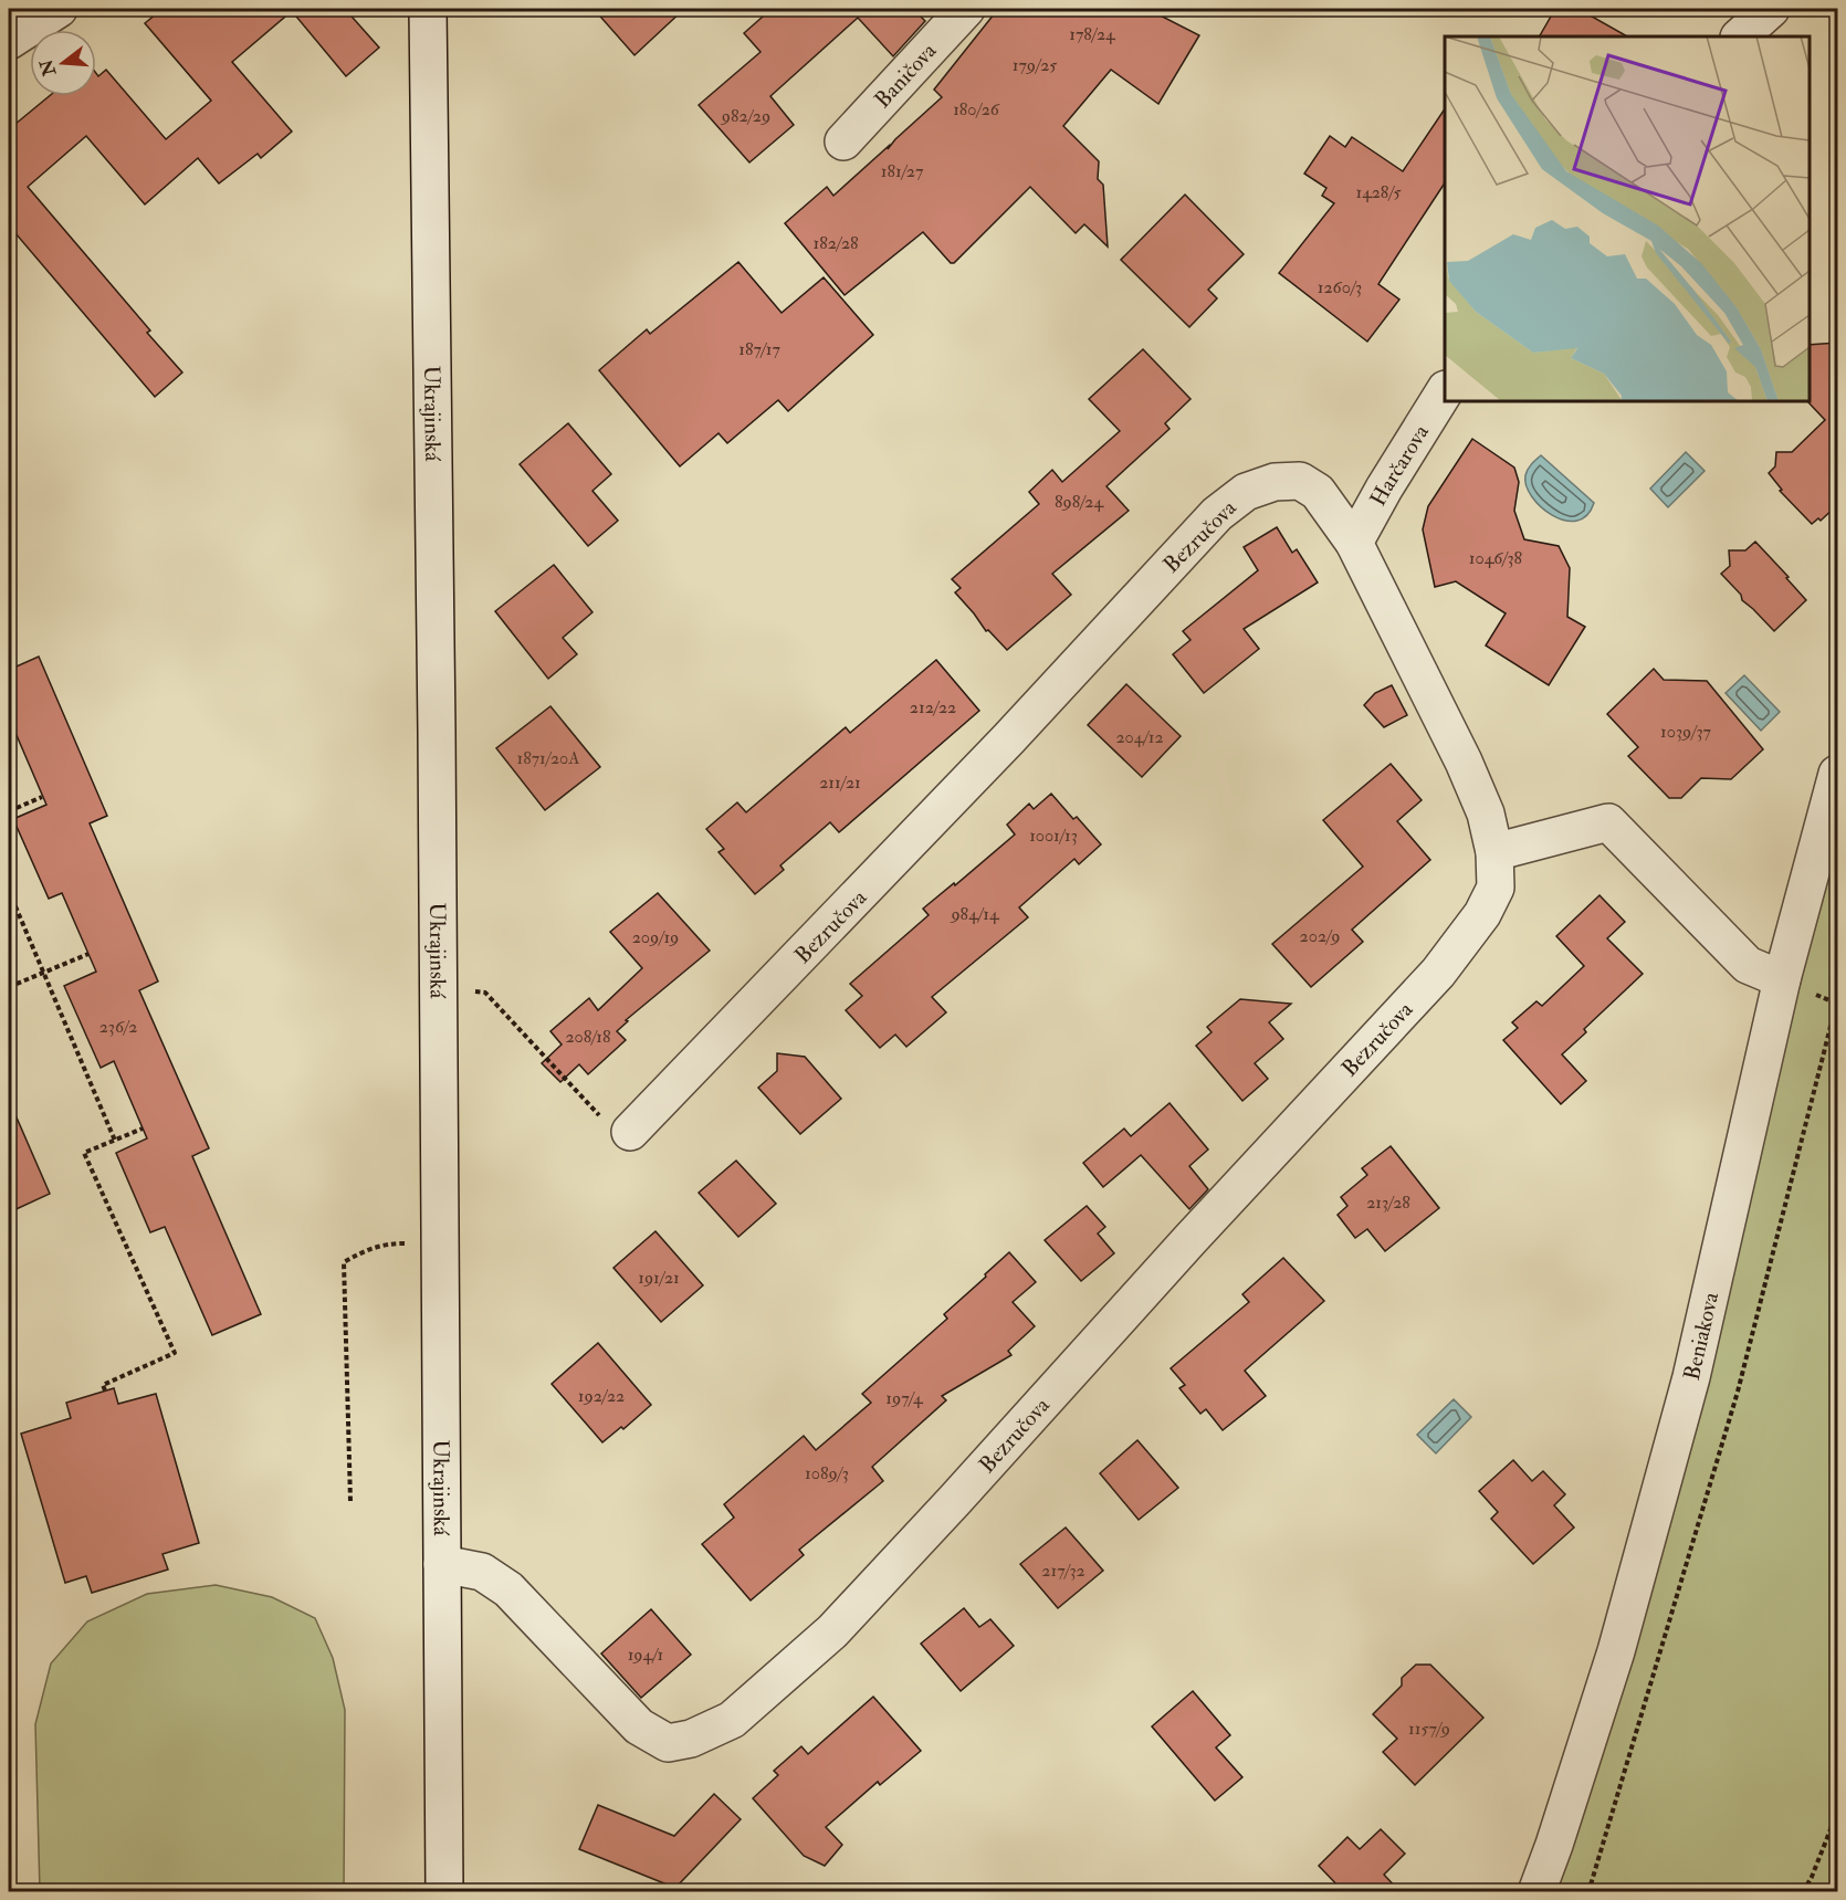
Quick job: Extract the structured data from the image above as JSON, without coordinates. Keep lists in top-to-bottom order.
{
  "streets": {
    "street": [
      "Baničova",
      "Ukrajinská",
      "Harčarova",
      "Bezručova",
      "Beniakova"
    ]
  },
  "crossings": [
    ["Ukrajinská", "Bezručova"],
    ["Harčarova", "Bezručova"]
  ],
  "house_numbers": [
    "178/24",
    "179/25",
    "180/26",
    "982/29",
    "181/27",
    "1428/5",
    "182/28",
    "1260/3",
    "187/17",
    "898/24",
    "1046/38",
    "212/22",
    "1039/37",
    "204/12",
    "1871/20A",
    "211/21",
    "1001/13",
    "984/14",
    "202/9",
    "209/19",
    "236/2",
    "208/18",
    "213/28",
    "191/21",
    "192/22",
    "197/4",
    "1089/3",
    "217/32",
    "194/1",
    "1157/9"
  ],
  "north": "left"
}
